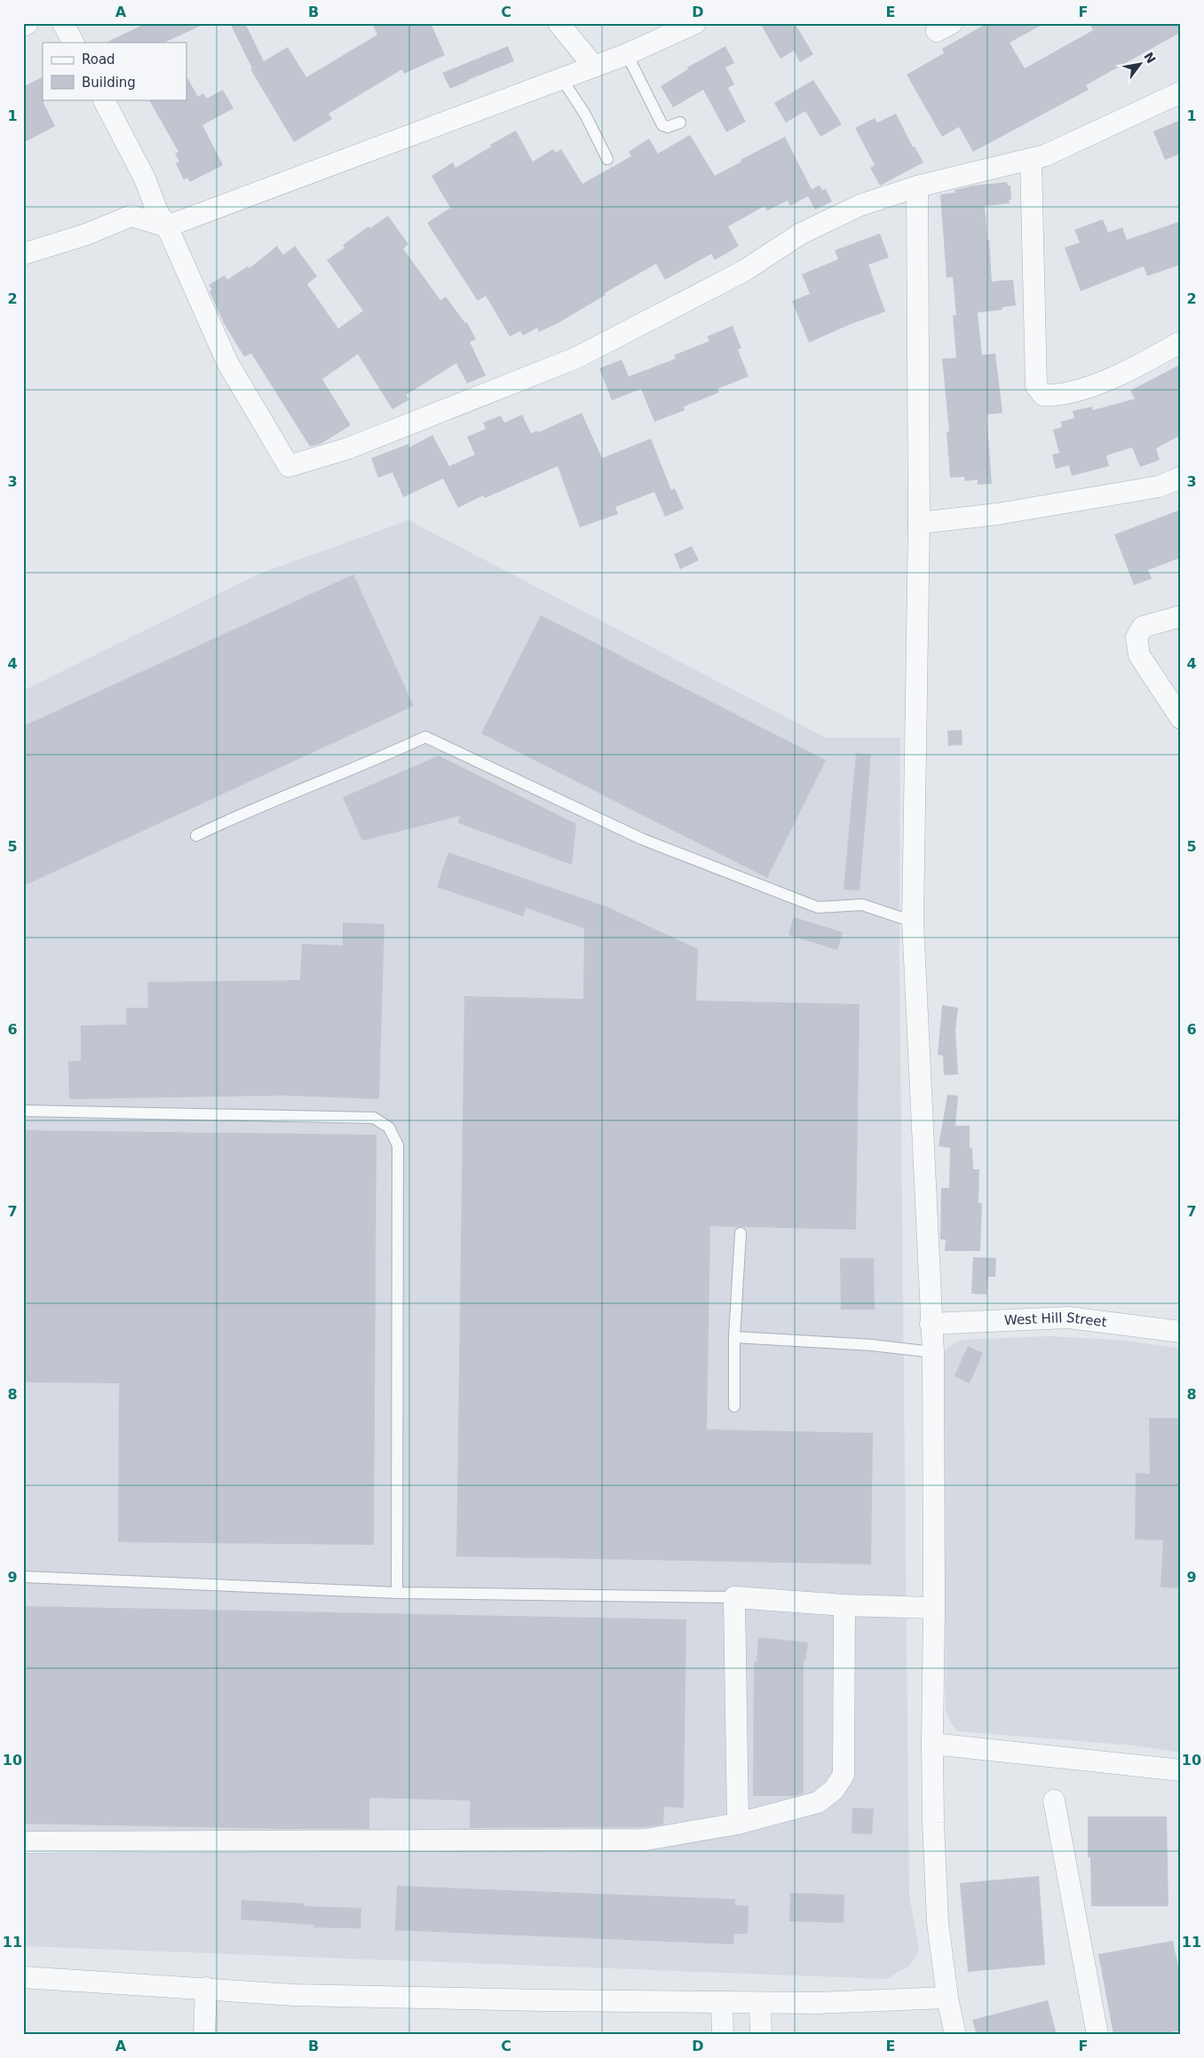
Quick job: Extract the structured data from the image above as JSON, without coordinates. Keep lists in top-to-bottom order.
{
  "streets": {
    "street": ["West Hill Street"]
  },
  "legend": ["Road", "Building"],
  "north": "top right",
  "grid": {
    "columns": [
      "A",
      "B",
      "C",
      "D",
      "E",
      "F"
    ],
    "rows": [
      "1",
      "2",
      "3",
      "4",
      "5",
      "6",
      "7",
      "8",
      "9",
      "10",
      "11"
    ]
  }
}
